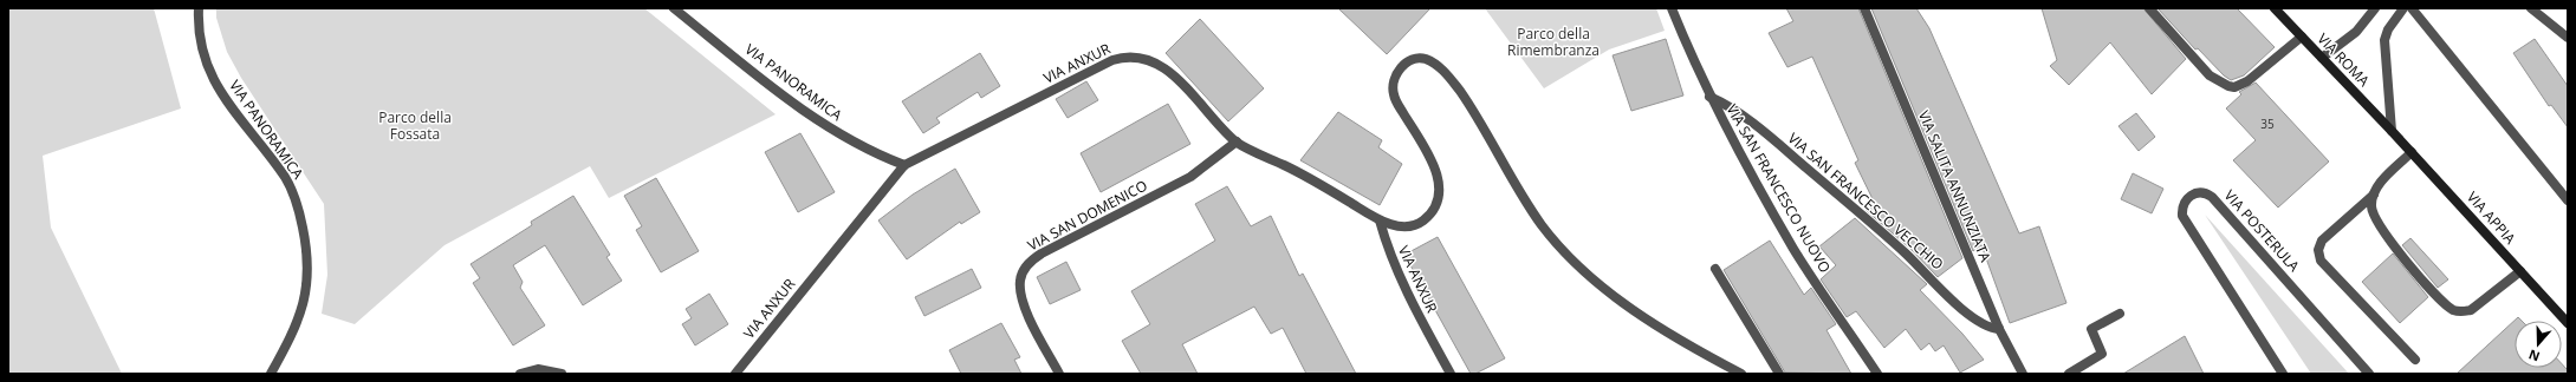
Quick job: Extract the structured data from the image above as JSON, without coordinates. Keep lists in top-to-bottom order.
{
  "streets": {
    "main road": ["VIA ROMA", "VIA APPIA"],
    "street": [
      "VIA ANXUR",
      "VIA PANORAMICA",
      "VIA SALITA ANNUNZIATA",
      "VIA SAN FRANCESCO NUOVO",
      "VIA SAN FRANCESCO VECCHIO",
      "VIA SAN DOMENICO",
      "VIA POSTERULA"
    ]
  },
  "crossings": [
    ["VIA ROMA", "VIA APPIA"],
    ["VIA ANXUR", "VIA PANORAMICA"],
    ["VIA ANXUR", "VIA SAN DOMENICO"],
    ["VIA SALITA ANNUNZIATA", "VIA SAN FRANCESCO VECCHIO"],
    ["VIA SAN FRANCESCO NUOVO", "VIA SAN FRANCESCO VECCHIO"]
  ],
  "parks": ["Parco della Rimembranza", "Parco della Fossata"],
  "house_numbers": ["35"],
  "north": "bottom"
}
